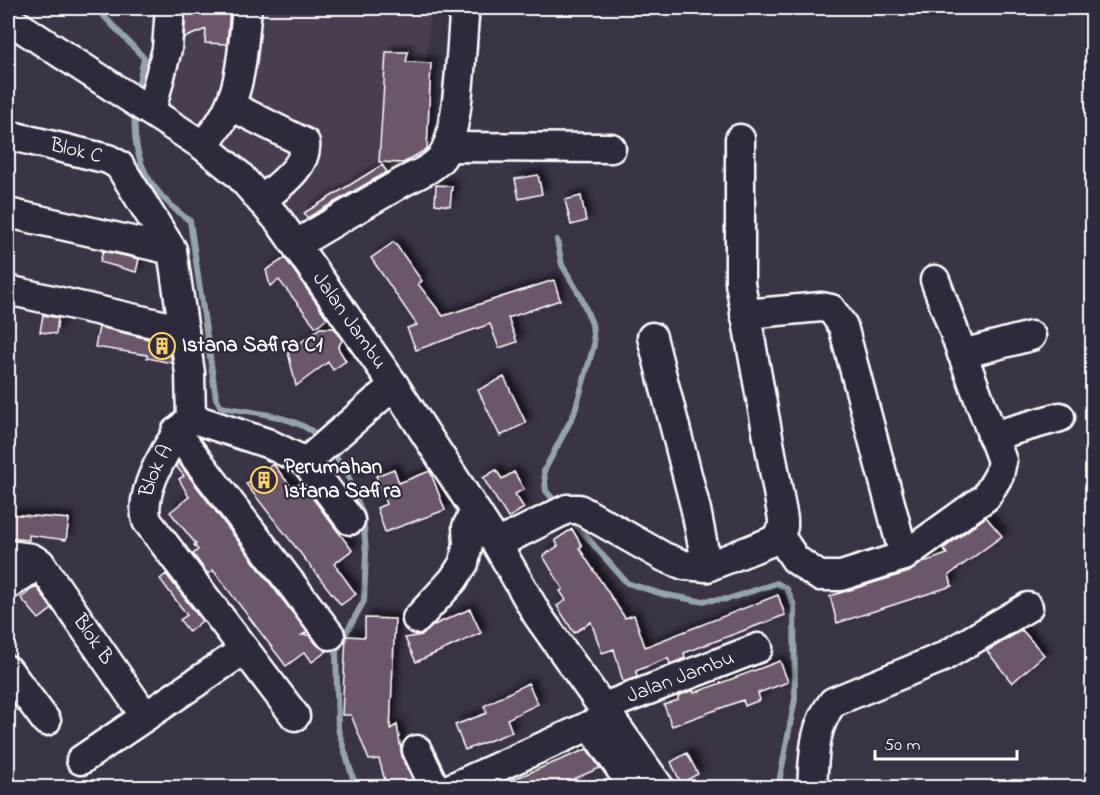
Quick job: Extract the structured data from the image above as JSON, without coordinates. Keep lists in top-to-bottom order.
{
  "streets": {
    "street": [
      "Blok C",
      "Jalan Jambu",
      "Blok A",
      "Blok B"
    ]
  },
  "crossings": [
    ["Blok C", "Blok A"]
  ],
  "places": {
    "building": ["Istana Safira C1", "Perumahan Istana Safira"]
  },
  "scale_bar": "50 m"
}
